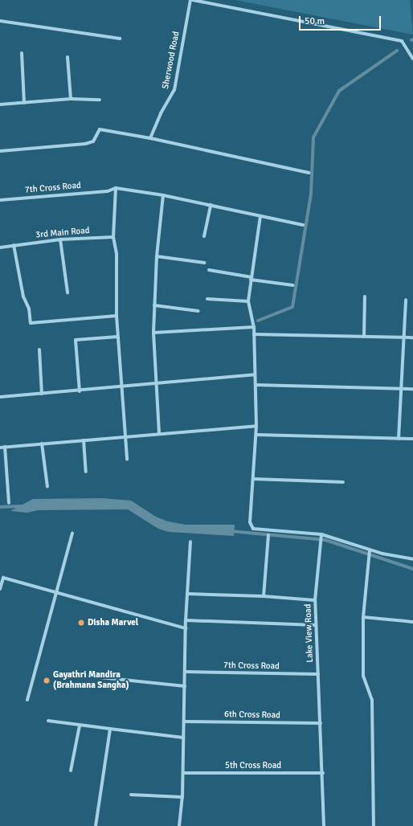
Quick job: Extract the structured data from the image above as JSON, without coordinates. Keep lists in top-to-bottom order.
{
  "streets": {
    "street": [
      "Sherwood Road",
      "7th Cross Road",
      "3rd Main Road",
      "Lake View Road",
      "6th Cross Road",
      "5th Cross Road"
    ]
  },
  "crossings": [
    ["7th Cross Road", "Lake View Road"],
    ["Lake View Road", "6th Cross Road"],
    ["Lake View Road", "5th Cross Road"]
  ],
  "places": ["Disha Marvel", "Gayathri Mandira (Brahmana Sangha)"],
  "scale_bar": "50 m"
}
